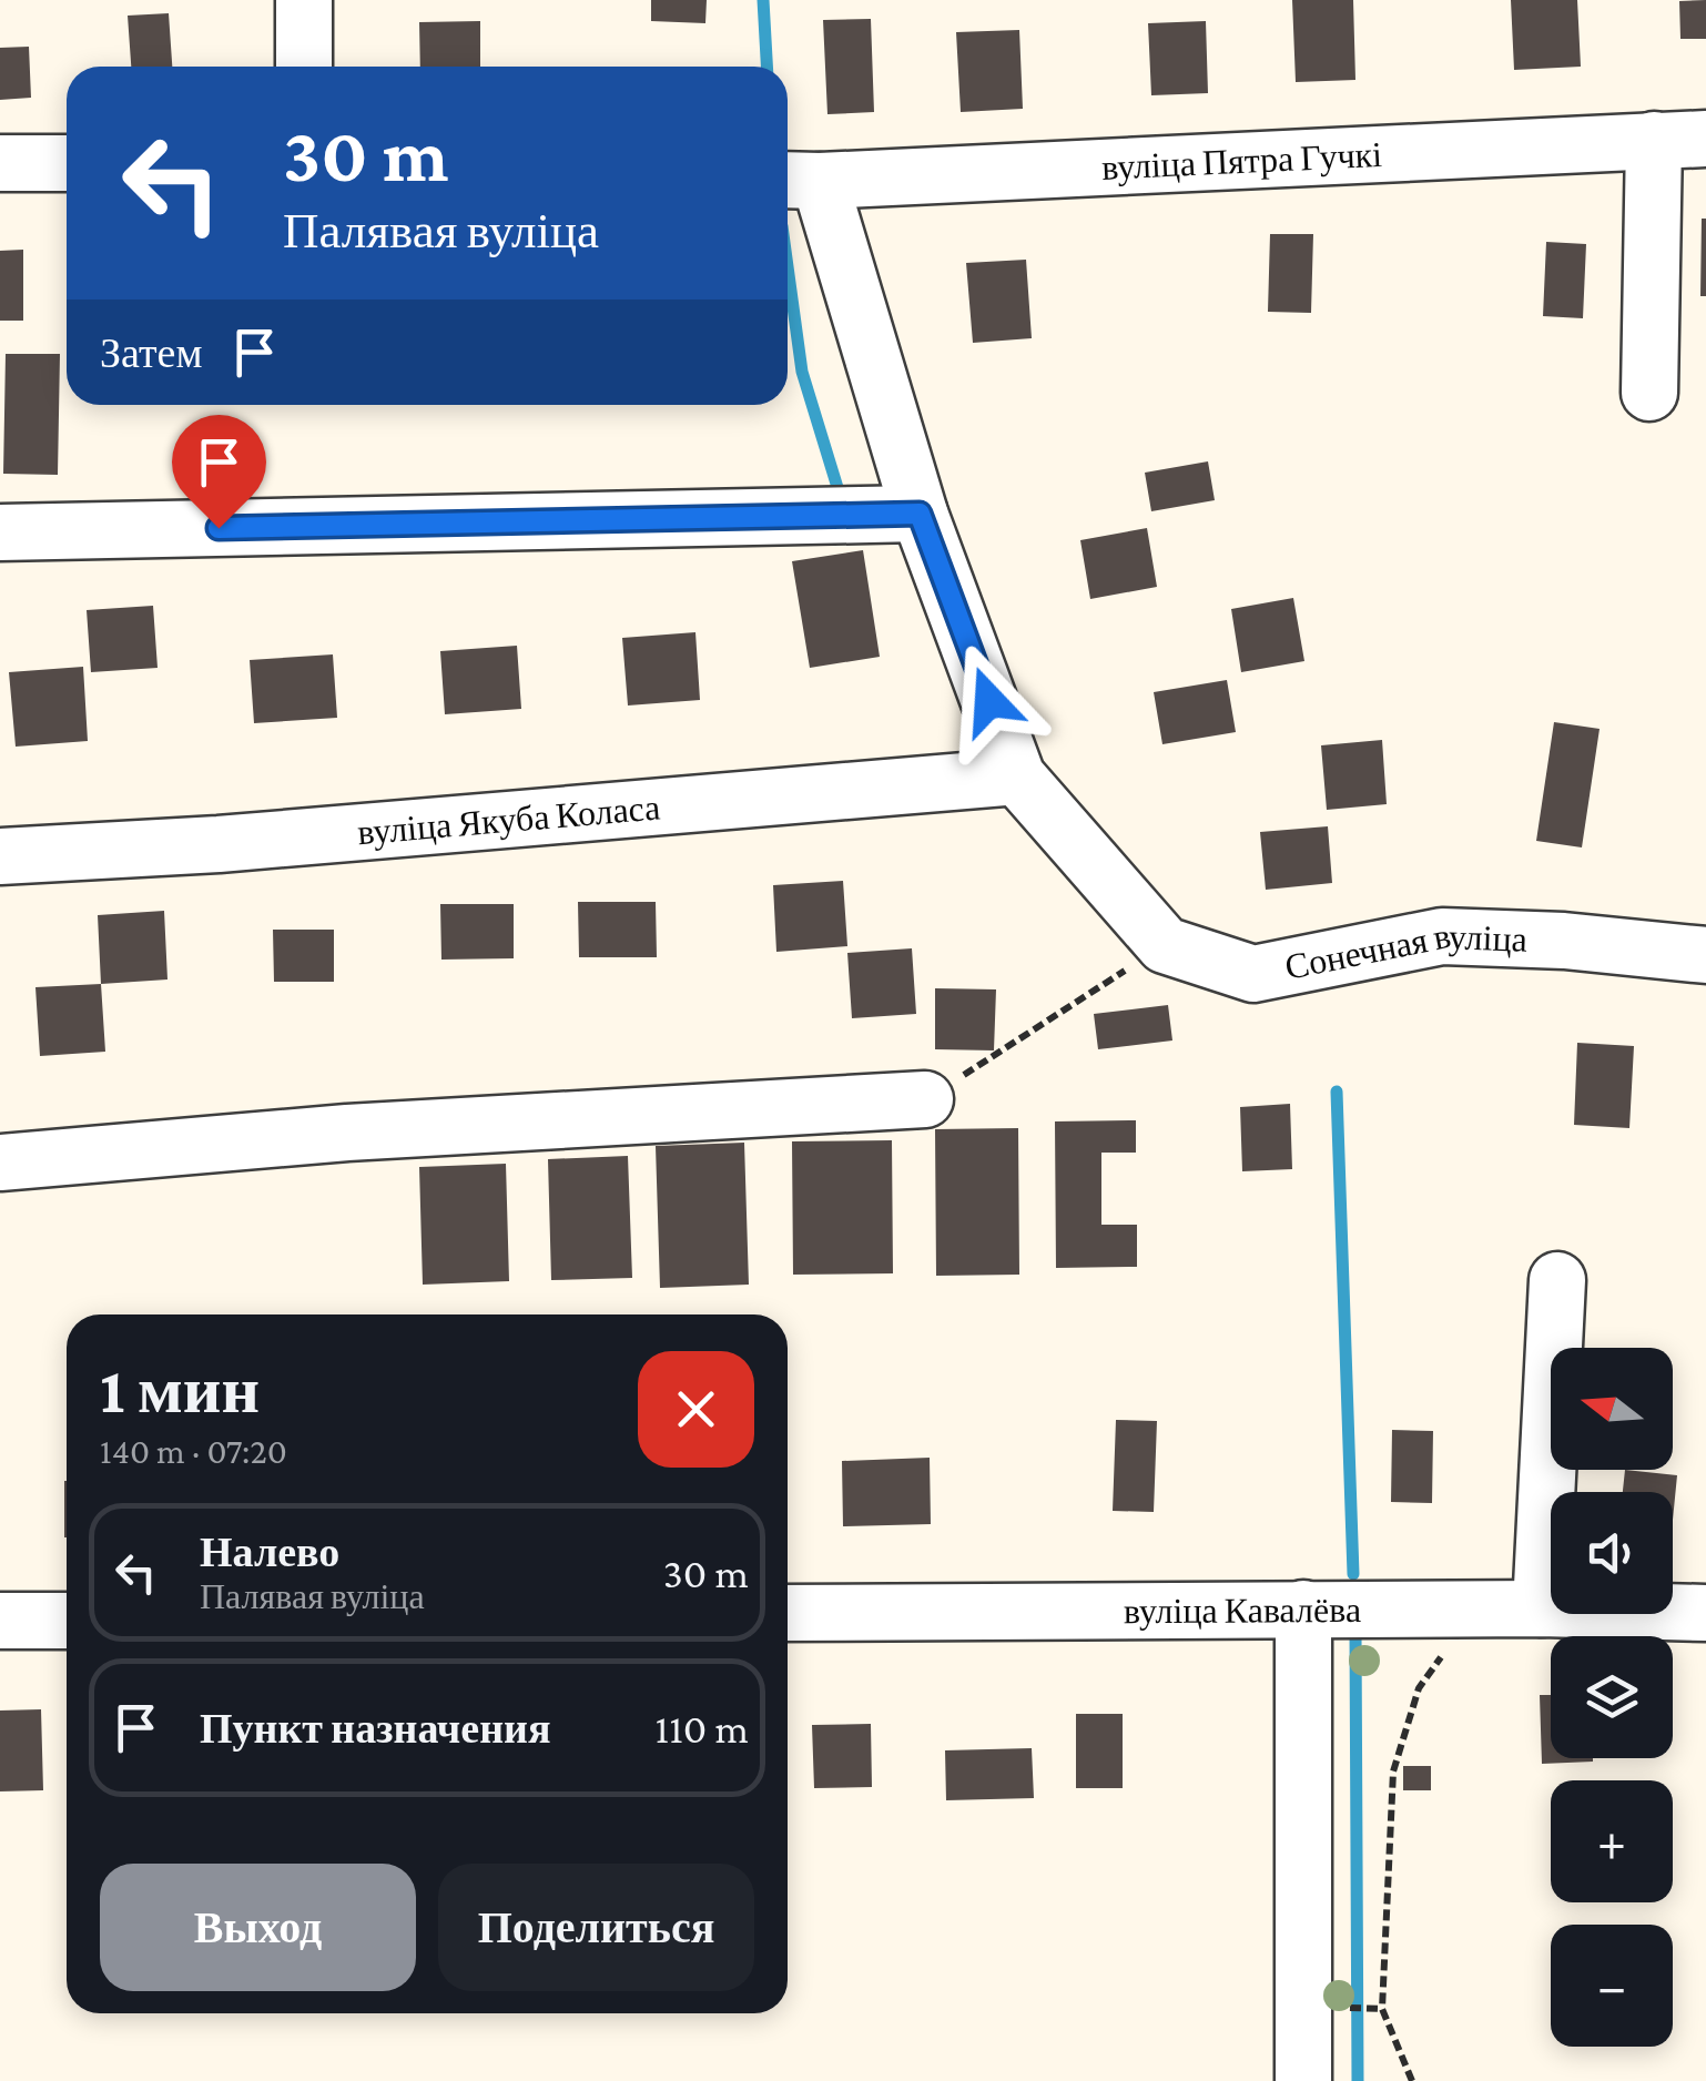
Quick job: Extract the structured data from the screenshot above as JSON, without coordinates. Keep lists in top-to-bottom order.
{
  "streets": {
    "street": [
      "вуліца Пятра Гучкі",
      "вуліца Якуба Коласа",
      "Сонечная вуліца",
      "вуліца Кавалёва"
    ]
  },
  "north": "left",
  "page": {
    "turn": ["30 m", "Палявая вуліца"],
    "then": "Затем",
    "heading": ["1 мин", "140 m · 07:20"],
    "map_buttons": ["+", "−"],
    "list": [
      {
        "name": "Налево",
        "note": "Палявая вуліца",
        "value": "30 m"
      },
      {
        "name": "Пункт назначения",
        "value": "110 m"
      }
    ],
    "buttons": ["Выход", "Поделиться"]
  }
}
